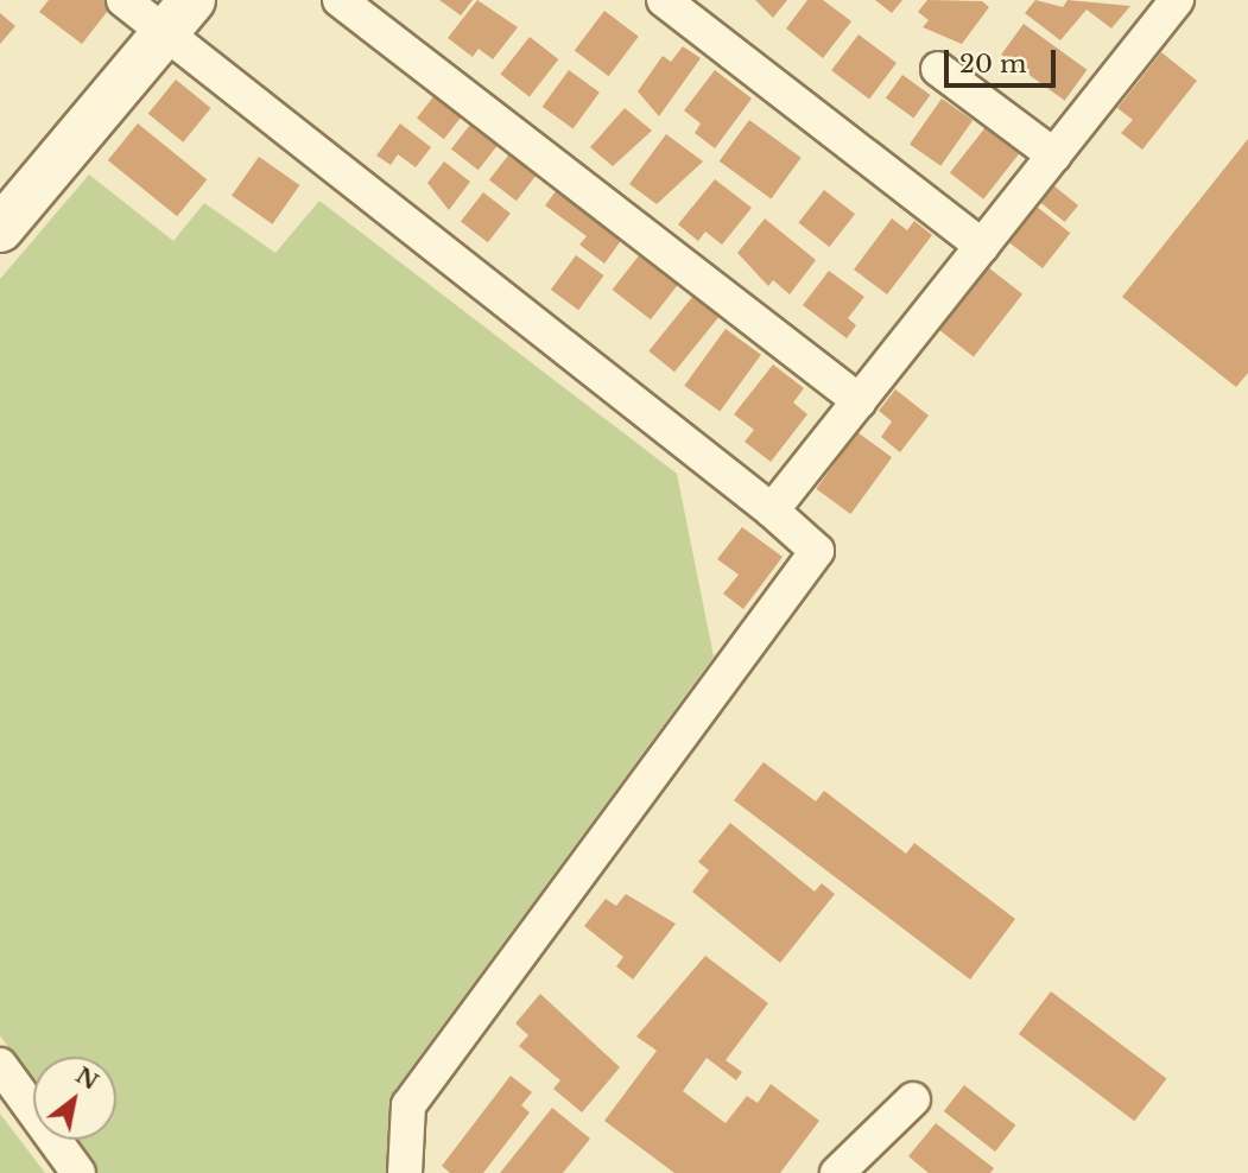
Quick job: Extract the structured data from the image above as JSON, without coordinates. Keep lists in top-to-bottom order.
{
  "scale_bar": "20 m",
  "north": "top right"
}
